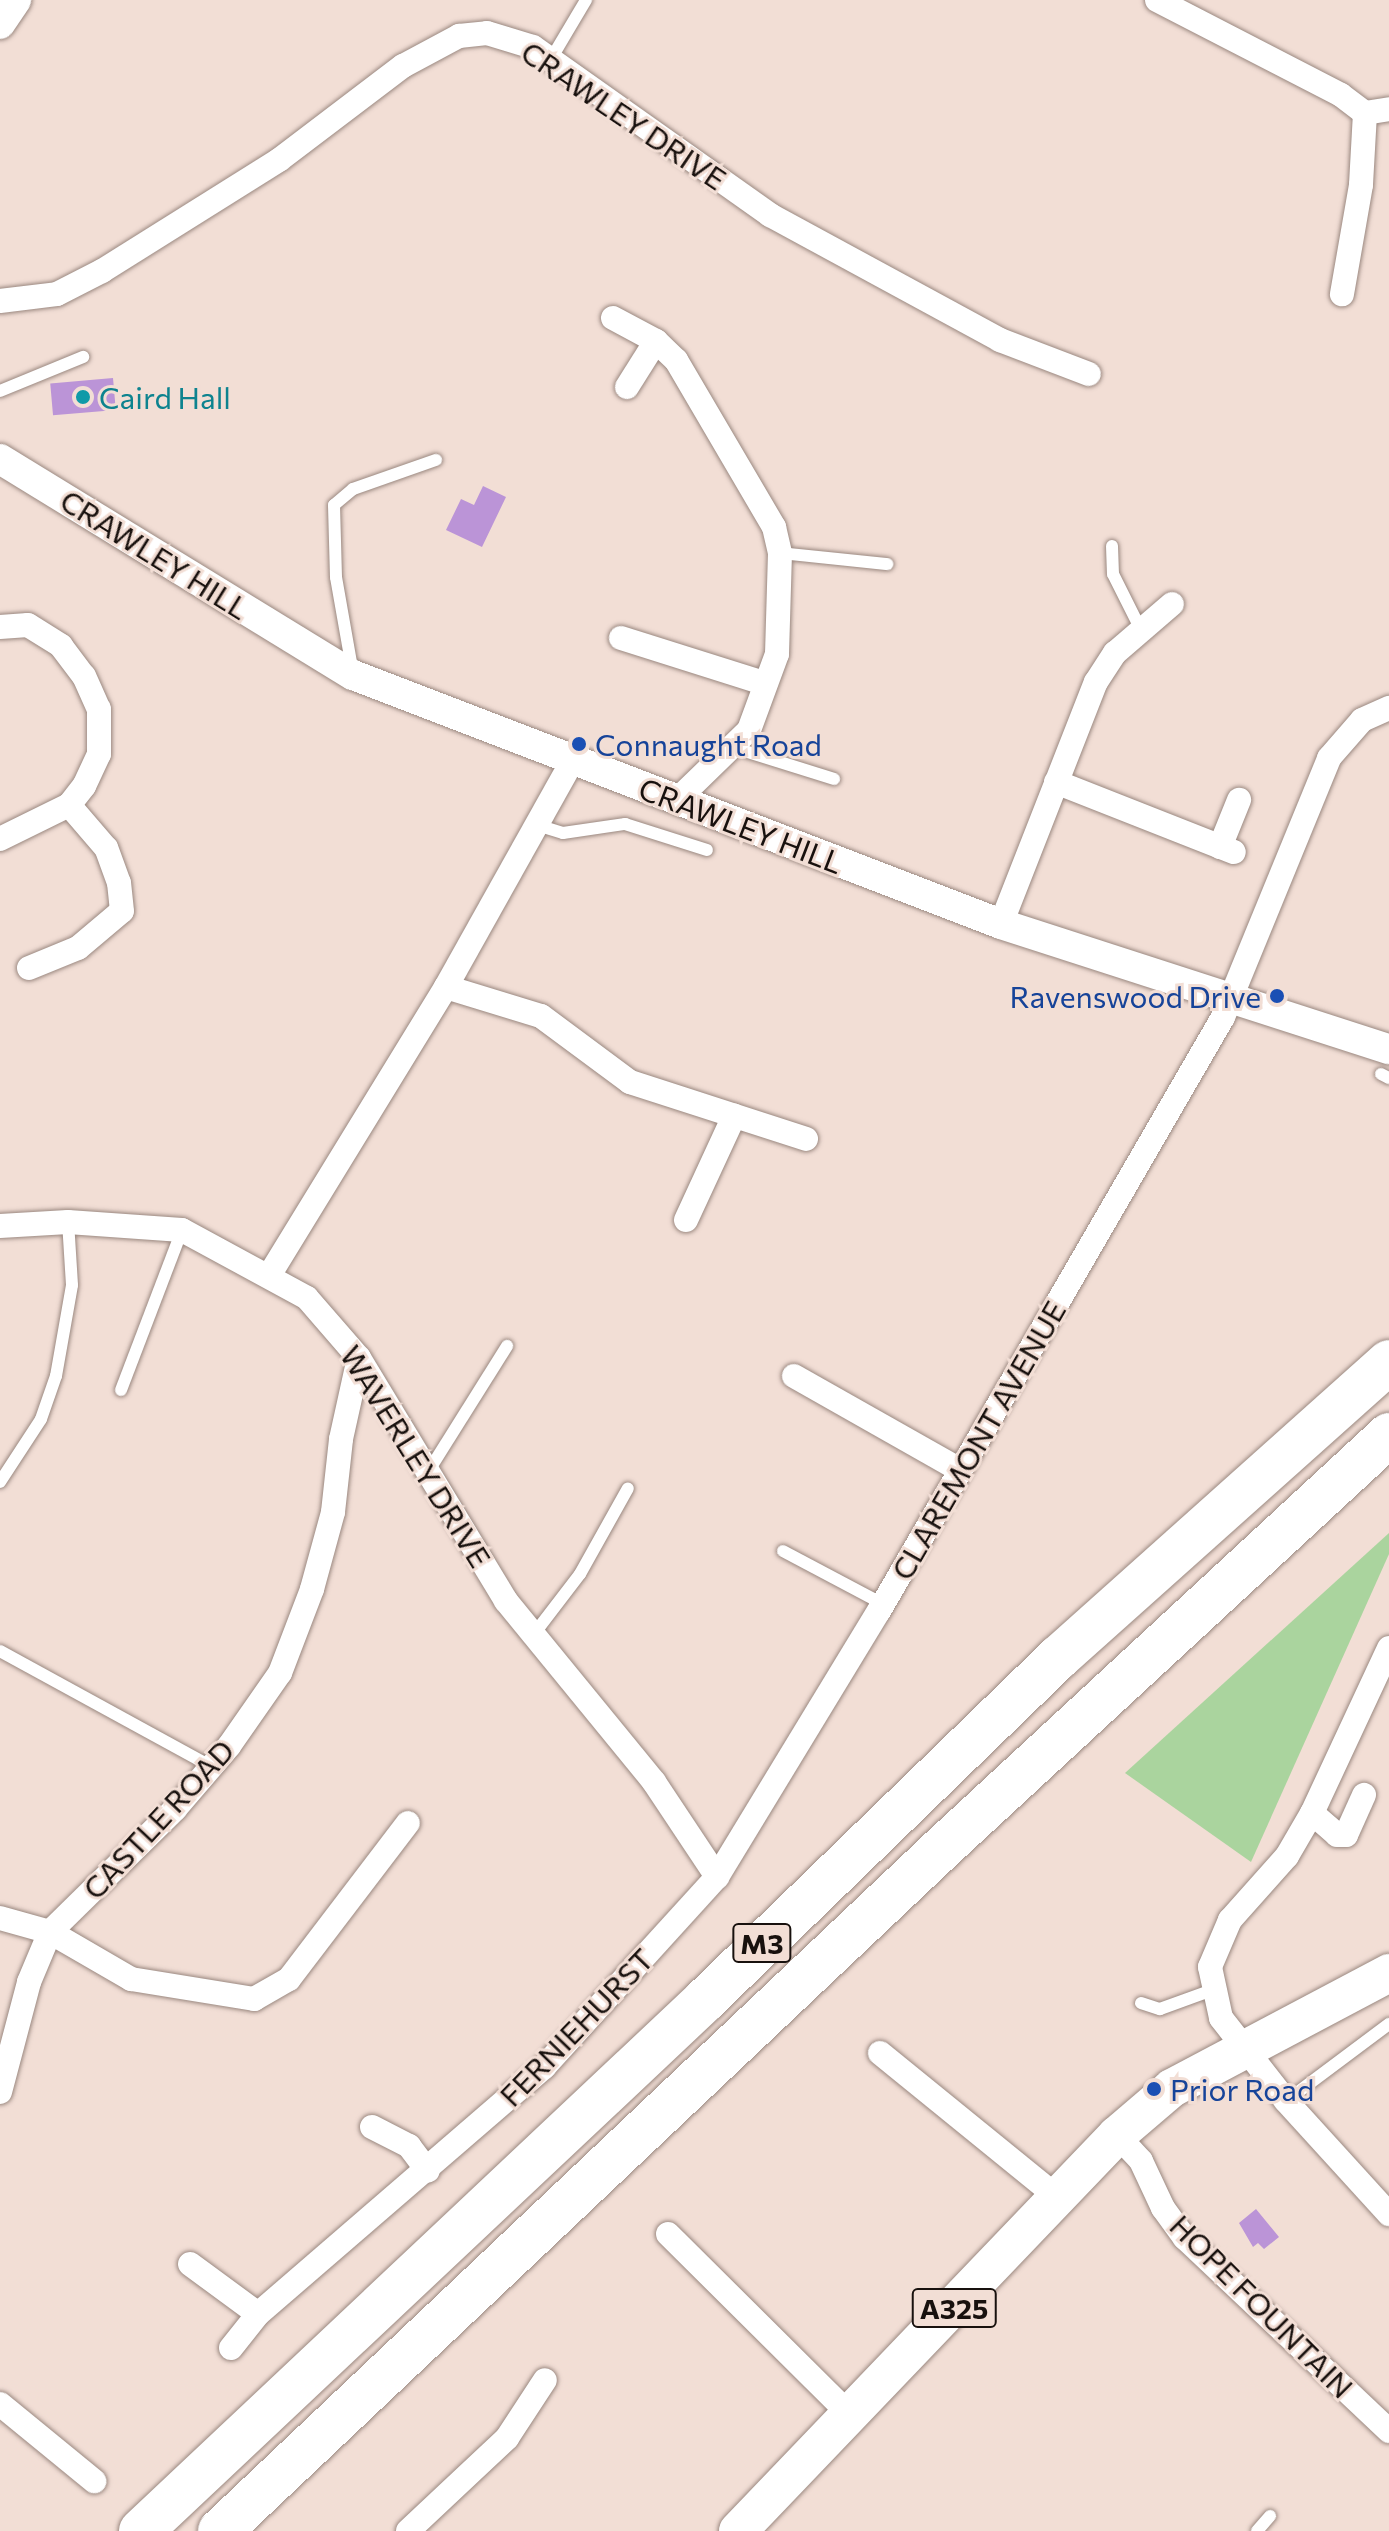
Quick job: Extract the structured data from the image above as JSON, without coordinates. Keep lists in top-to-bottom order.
{
  "streets": {
    "highway": ["M3"],
    "main road": ["A325"],
    "street": [
      "CRAWLEY DRIVE",
      "CRAWLEY HILL",
      "CLAREMONT AVENUE",
      "WAVERLEY DRIVE",
      "CASTLE ROAD",
      "FERNIEHURST",
      "HOPE FOUNTAIN"
    ]
  },
  "crossings": [
    ["CRAWLEY HILL", "CLAREMONT AVENUE"],
    ["CLAREMONT AVENUE", "WAVERLEY DRIVE"],
    ["CLAREMONT AVENUE", "FERNIEHURST"],
    ["WAVERLEY DRIVE", "CASTLE ROAD"],
    ["WAVERLEY DRIVE", "FERNIEHURST"],
    ["HOPE FOUNTAIN", "A325"]
  ],
  "places": [
    "Caird Hall",
    "Connaught Road",
    "Ravenswood Drive",
    "Prior Road"
  ]
}
